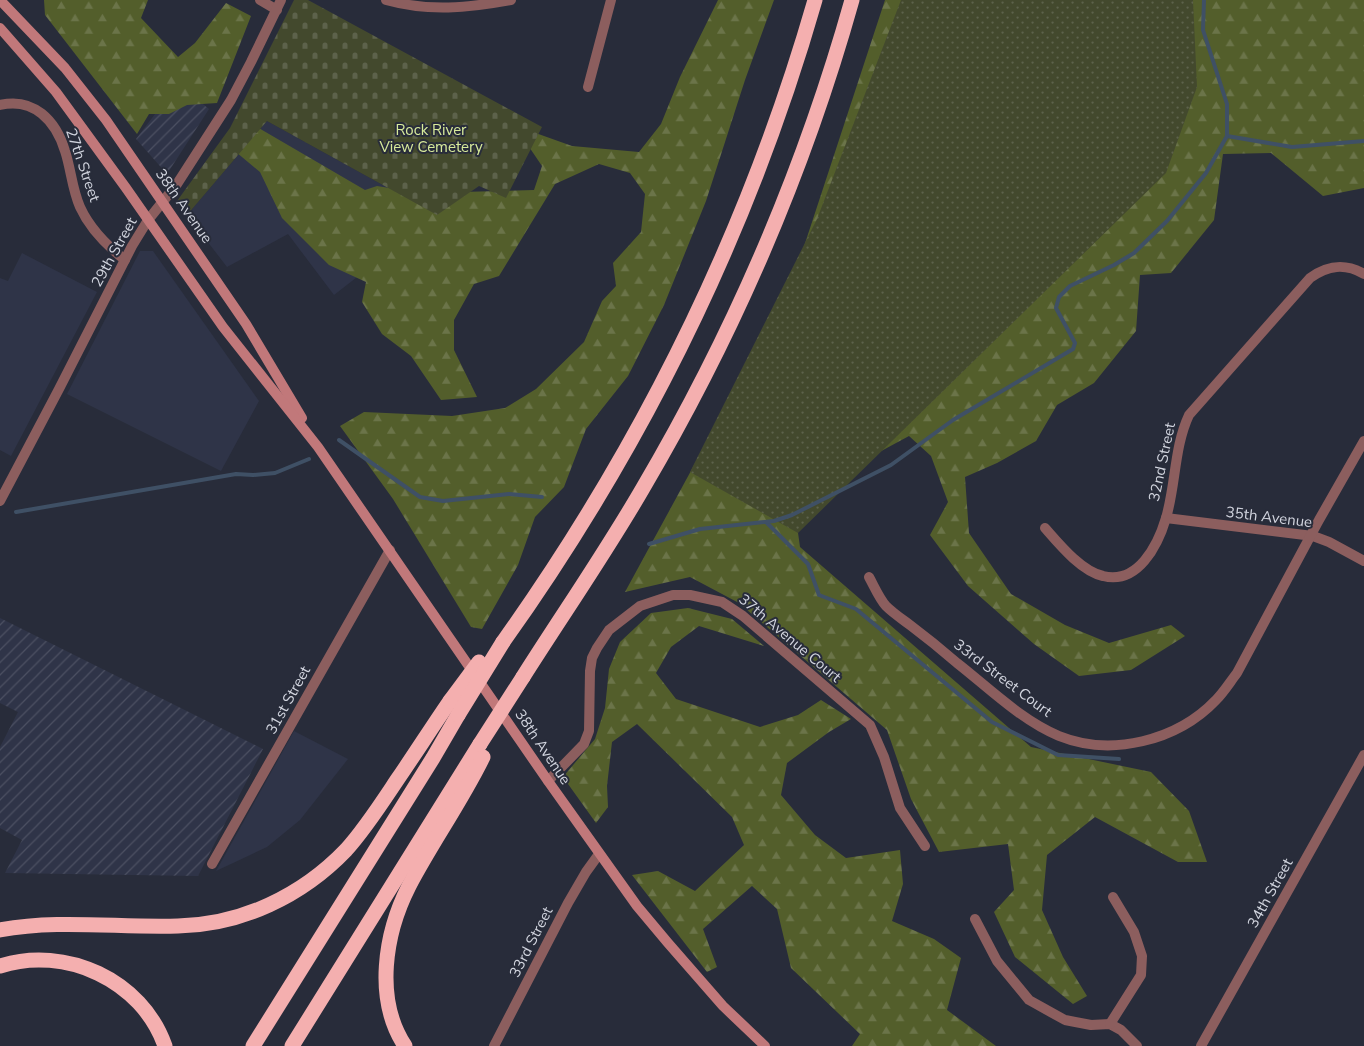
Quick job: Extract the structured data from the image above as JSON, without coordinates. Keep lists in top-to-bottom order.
{
  "streets": {
    "street": [
      "27th Street",
      "38th Avenue",
      "29th Street",
      "32nd Street",
      "35th Avenue",
      "37th Avenue Court",
      "33rd Street Court",
      "31st Street",
      "34th Street",
      "33rd Street"
    ]
  },
  "crossings": [
    ["27th Street", "29th Street"],
    ["38th Avenue", "29th Street"],
    ["38th Avenue", "37th Avenue Court"],
    ["38th Avenue", "31st Street"],
    ["38th Avenue", "33rd Street"],
    ["32nd Street", "35th Avenue"],
    ["35th Avenue", "33rd Street Court"]
  ],
  "parks": ["Rock River View Cemetery"]
}
